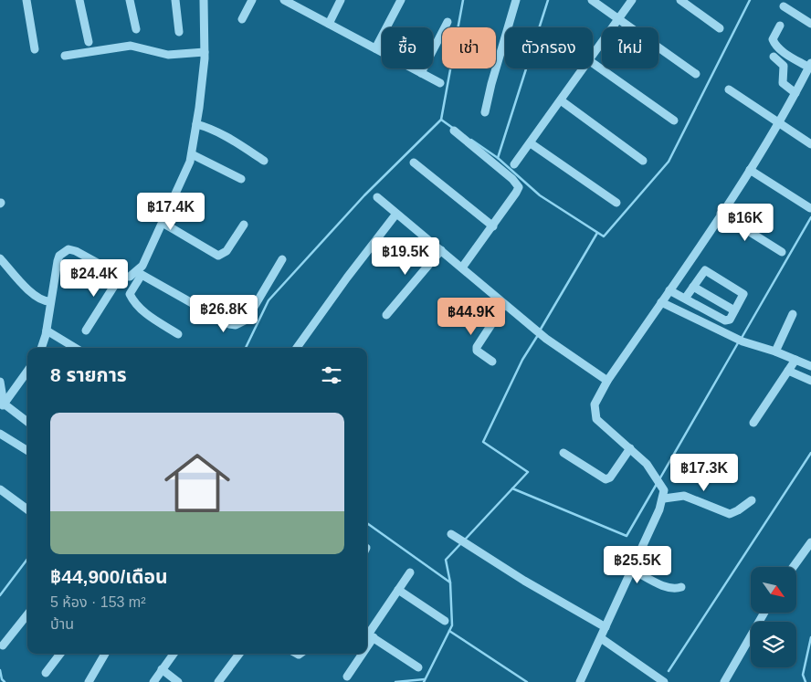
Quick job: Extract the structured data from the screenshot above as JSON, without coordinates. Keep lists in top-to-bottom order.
{
  "north": "bottom right",
  "page": {
    "chip": [
      "ซื้อ",
      "เช่า",
      "ตัวกรอง",
      "ใหม่"
    ],
    "price": [
      "฿17.4K",
      "฿16K",
      "฿19.5K",
      "฿24.4K",
      "฿26.8K",
      "฿44.9K",
      "฿17.3K",
      "฿25.5K"
    ],
    "heading": "8 รายการ",
    "list": [
      {
        "name": "฿44,900/เดือน",
        "note": "5 ห้อง · 153 m² · บ้าน"
      }
    ]
  }
}
